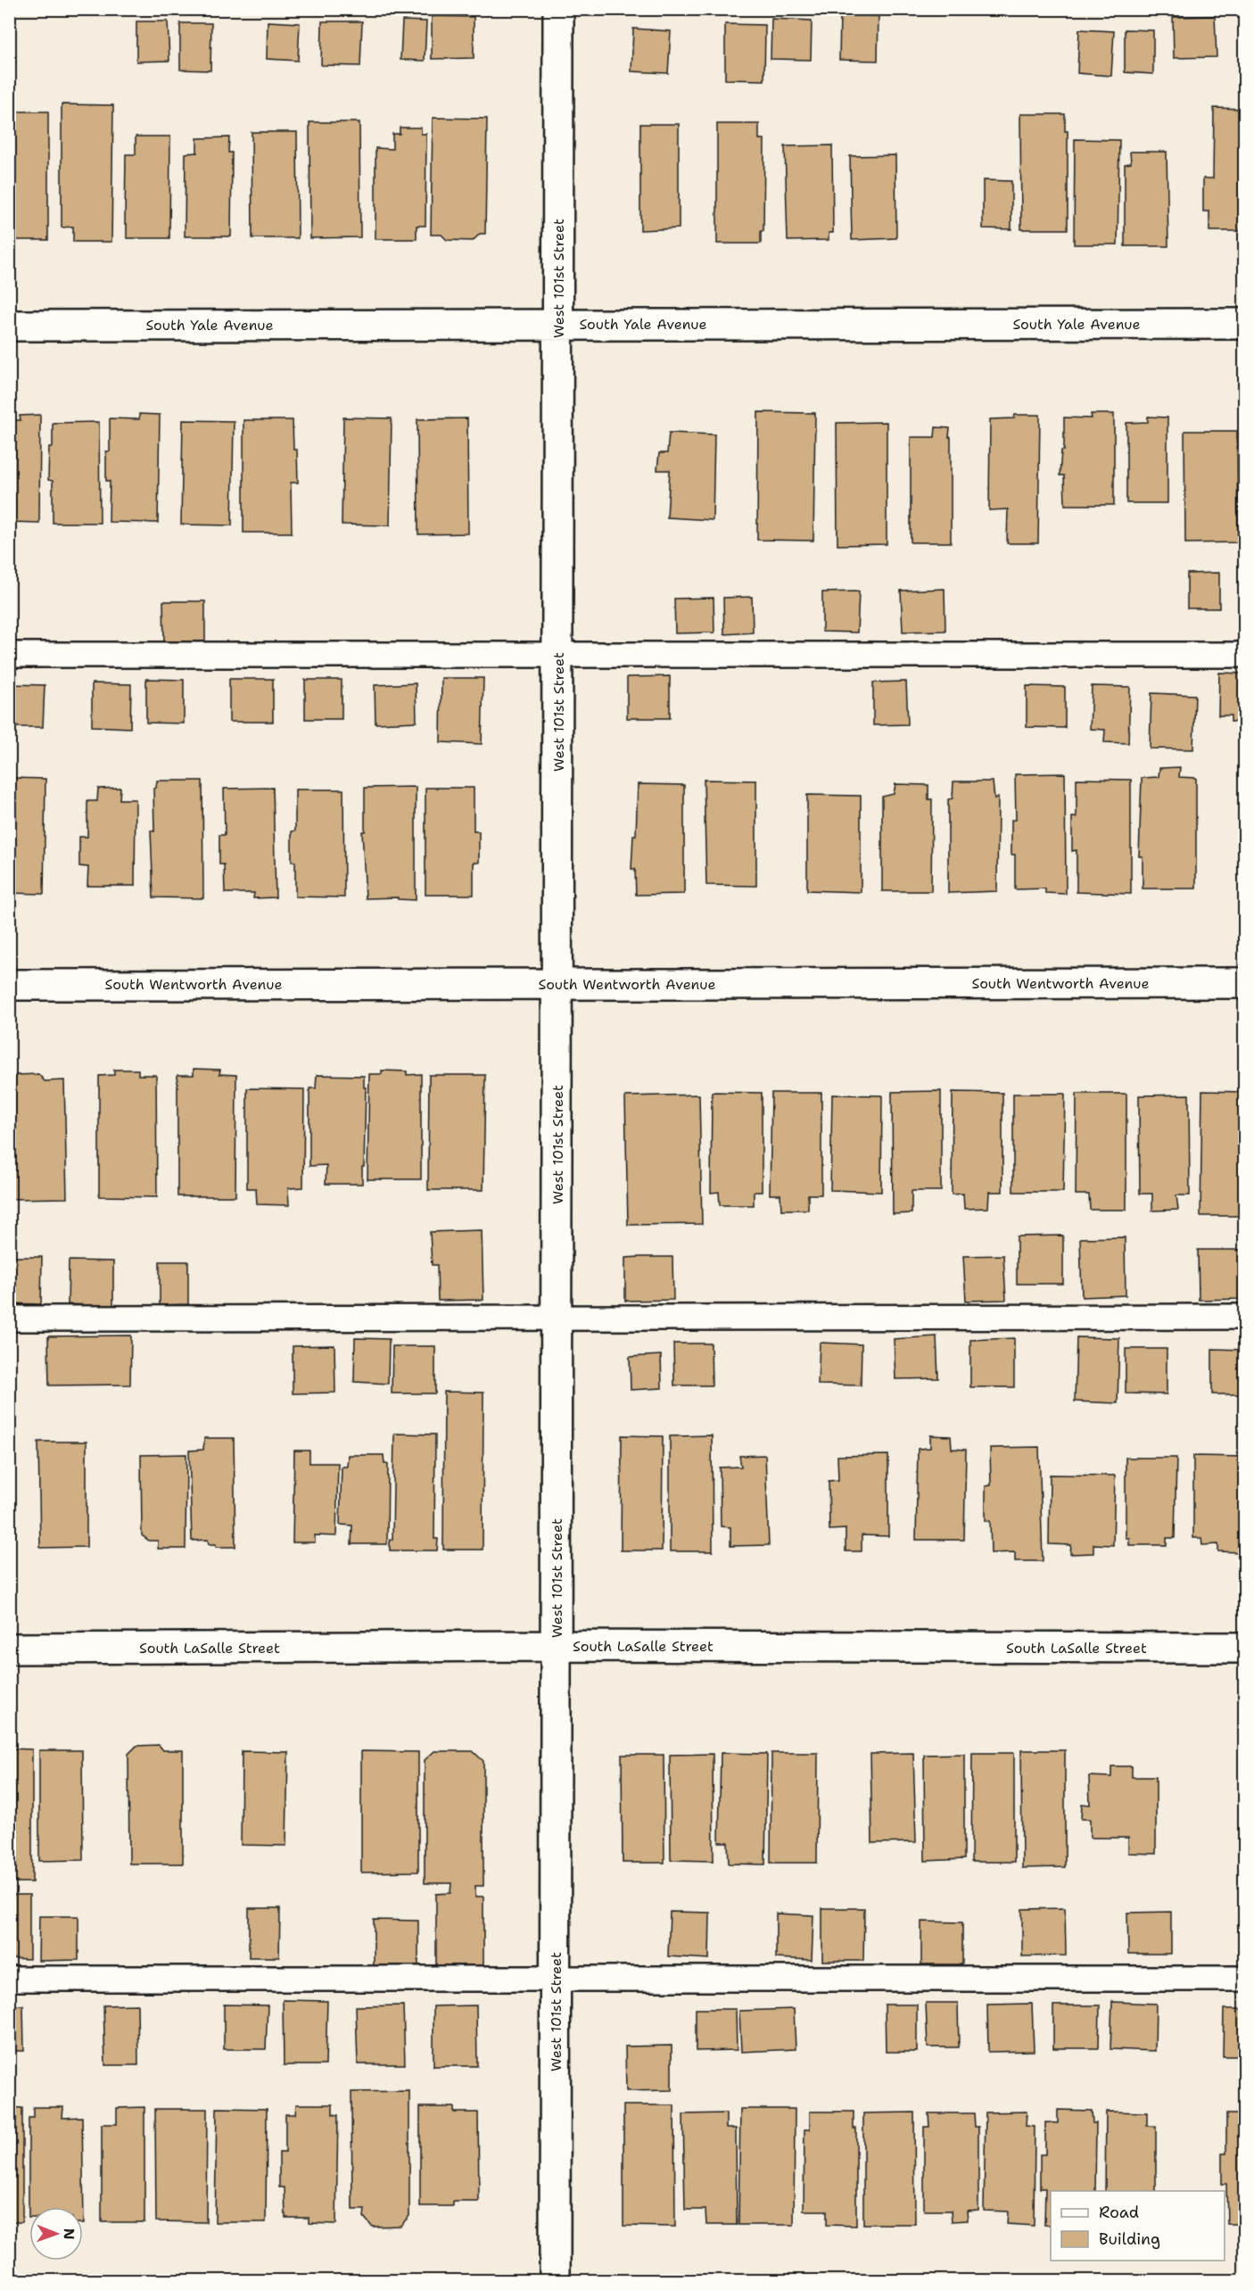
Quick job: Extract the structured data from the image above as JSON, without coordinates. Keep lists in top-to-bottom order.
{
  "streets": {
    "street": [
      "West 101st Street",
      "South Yale Avenue",
      "South Wentworth Avenue",
      "South LaSalle Street"
    ]
  },
  "crossings": [
    ["West 101st Street", "South Yale Avenue"],
    ["West 101st Street", "South Wentworth Avenue"],
    ["West 101st Street", "South LaSalle Street"]
  ],
  "legend": ["Road", "Building"],
  "north": "right"
}
